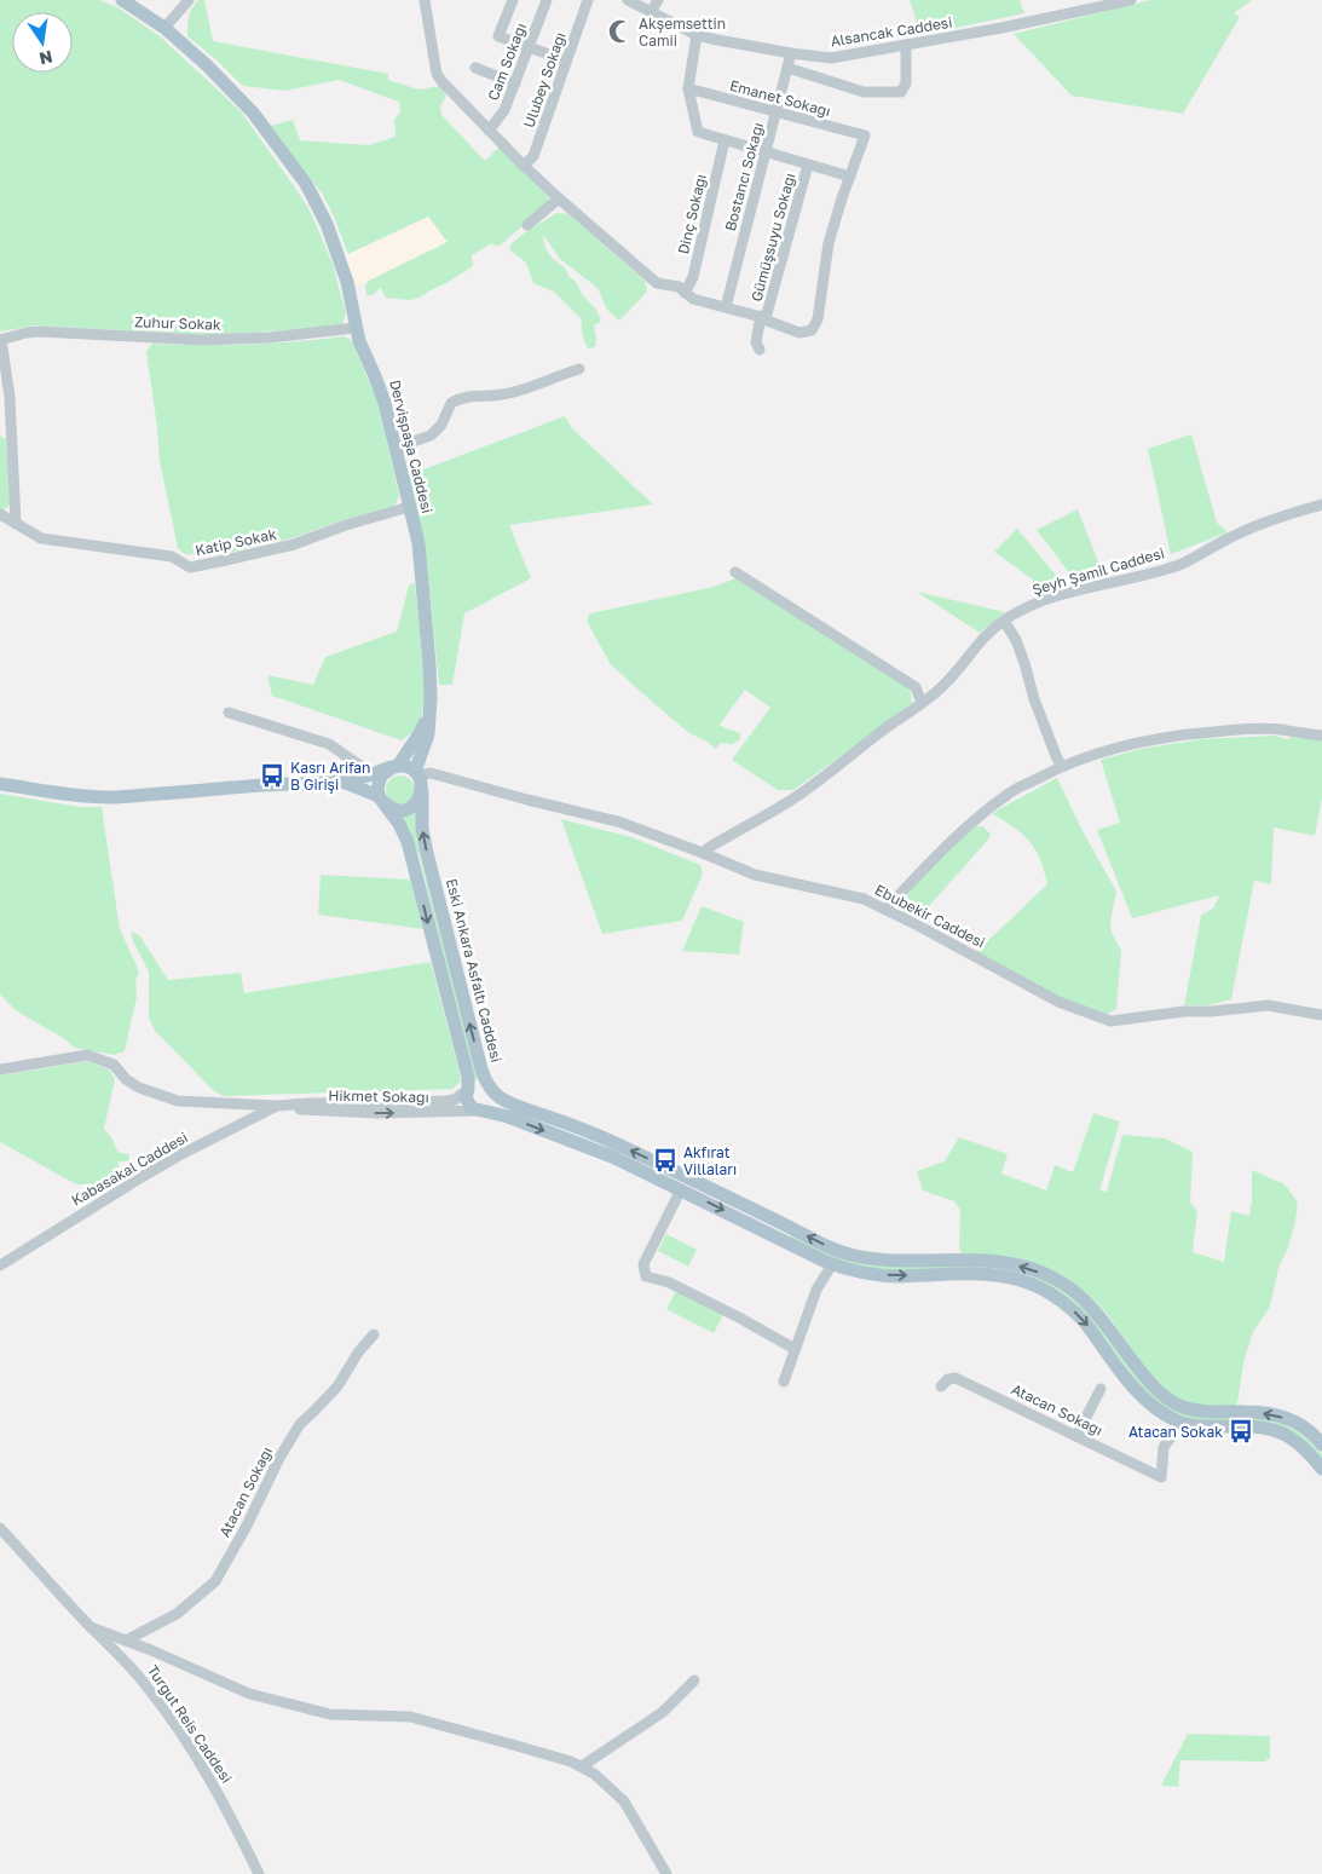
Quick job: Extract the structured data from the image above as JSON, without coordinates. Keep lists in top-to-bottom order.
{
  "streets": {
    "main road": ["Dervişpaşa Caddesi", "Eski Ankara Asfaltı Caddesi"],
    "street": [
      "Alsancak Caddesi",
      "Cam Sokağı",
      "Ulubey Sokağı",
      "Emanet Sokağı",
      "Bostancı Sokağı",
      "Dinç Sokağı",
      "Gümüşsuyu Sokağı",
      "Zuhur Sokak",
      "Katip Sokak",
      "Şeyh Şamil Caddesi",
      "Ebubekir Caddesi",
      "Hikmet Sokağı",
      "Kabasakal Caddesi",
      "Atacan Sokağı",
      "Turgut Reis Caddesi"
    ]
  },
  "crossings": [
    ["Alsancak Caddesi", "Bostancı Sokağı"],
    ["Emanet Sokağı", "Bostancı Sokağı"],
    ["Zuhur Sokak", "Dervişpaşa Caddesi"],
    ["Dervişpaşa Caddesi", "Katip Sokak"],
    ["Dervişpaşa Caddesi", "Ebubekir Caddesi"],
    ["Dervişpaşa Caddesi", "Eski Ankara Asfaltı Caddesi"],
    ["Şeyh Şamil Caddesi", "Ebubekir Caddesi"],
    ["Ebubekir Caddesi", "Eski Ankara Asfaltı Caddesi"],
    ["Eski Ankara Asfaltı Caddesi", "Hikmet Sokağı"],
    ["Hikmet Sokağı", "Kabasakal Caddesi"]
  ],
  "places": {
    "mosque": ["Akşemsettin Camii"],
    "bus stop": ["Kasrı Arifan B Girişi", "Akfırat Villaları", "Atacan Sokak"]
  },
  "north": "bottom"
}
